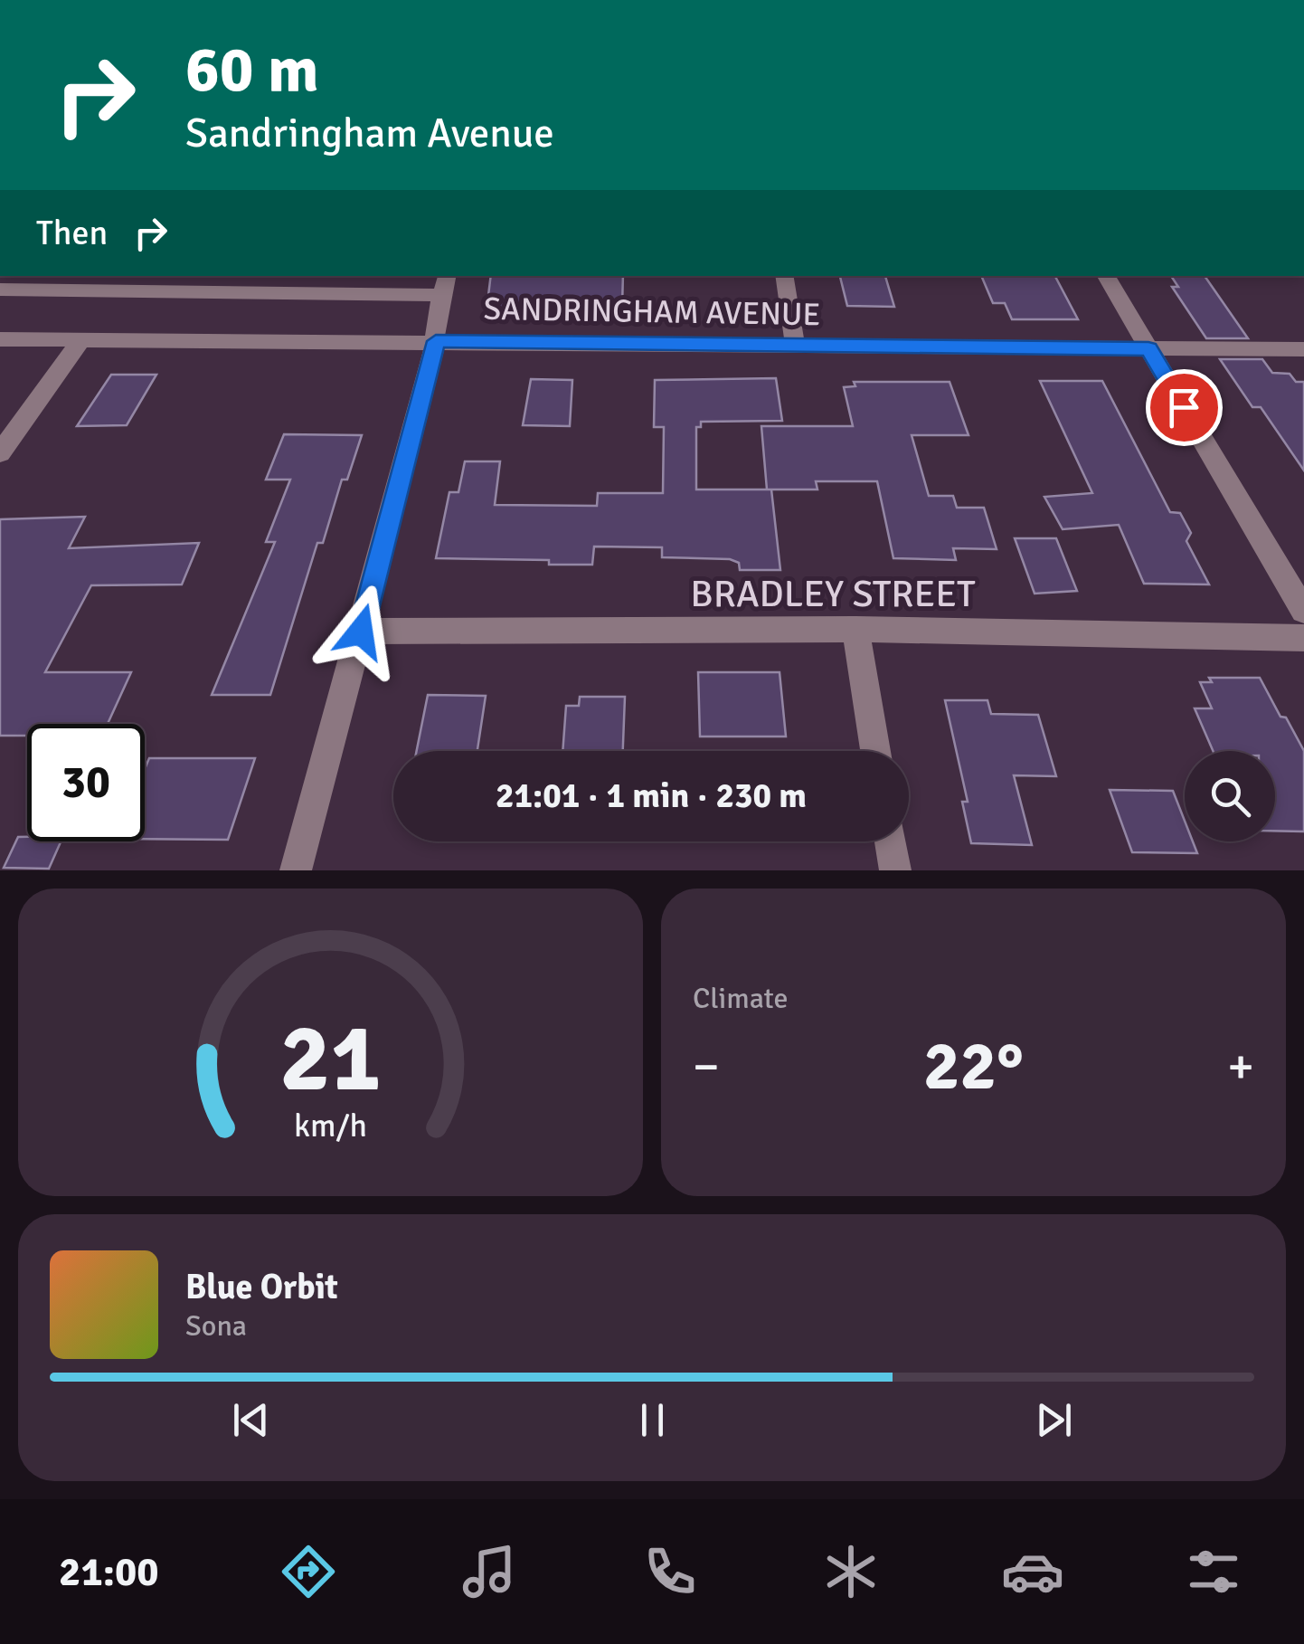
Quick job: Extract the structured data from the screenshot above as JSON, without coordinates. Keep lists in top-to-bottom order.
{
  "streets": {
    "street": ["SANDRINGHAM AVENUE", "BRADLEY STREET"]
  },
  "page": {
    "turn": ["60 m", "Sandringham Avenue"],
    "then": "Then",
    "limit": "30",
    "trip": "21:01 · 1 min · 230 m",
    "tile": "Climate",
    "heat": ["−", "22°", "+"],
    "song": ["Blue Orbit", "Sona"],
    "tabs": "21:00",
    "gauge": ["21", "km/h"]
  }
}
